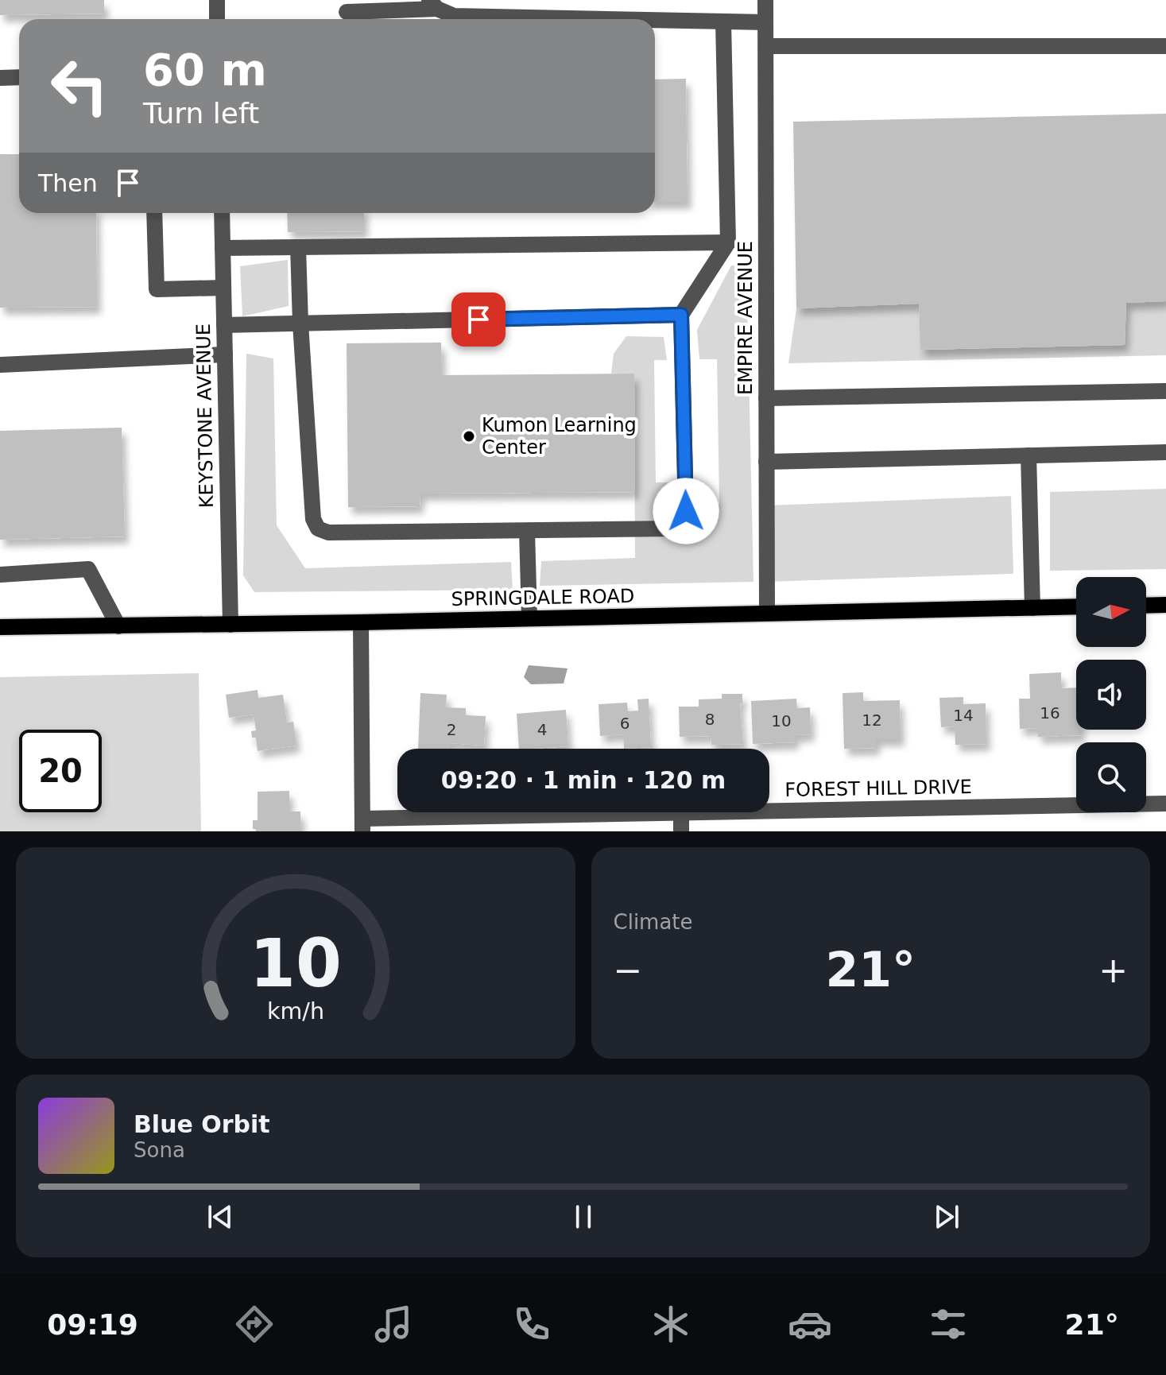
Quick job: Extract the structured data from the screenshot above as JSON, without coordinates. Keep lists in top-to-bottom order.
{
  "streets": {
    "main road": ["SPRINGDALE ROAD"],
    "street": ["EMPIRE AVENUE", "KEYSTONE AVENUE", "FOREST HILL DRIVE"]
  },
  "crossings": [
    ["EMPIRE AVENUE", "SPRINGDALE ROAD"],
    ["KEYSTONE AVENUE", "SPRINGDALE ROAD"]
  ],
  "places": ["Kumon Learning Center"],
  "house_numbers": [
    "16",
    "14",
    "8",
    "12",
    "10",
    "6",
    "2",
    "4"
  ],
  "north": "right",
  "page": {
    "turn": ["60 m", "Turn left"],
    "then": "Then",
    "limit": "20",
    "trip": "09:20 · 1 min · 120 m",
    "tile": "Climate",
    "heat": ["−", "21°", "+"],
    "song": ["Blue Orbit", "Sona"],
    "tabs": ["09:19", "21°"],
    "gauge": ["10", "km/h"]
  }
}
